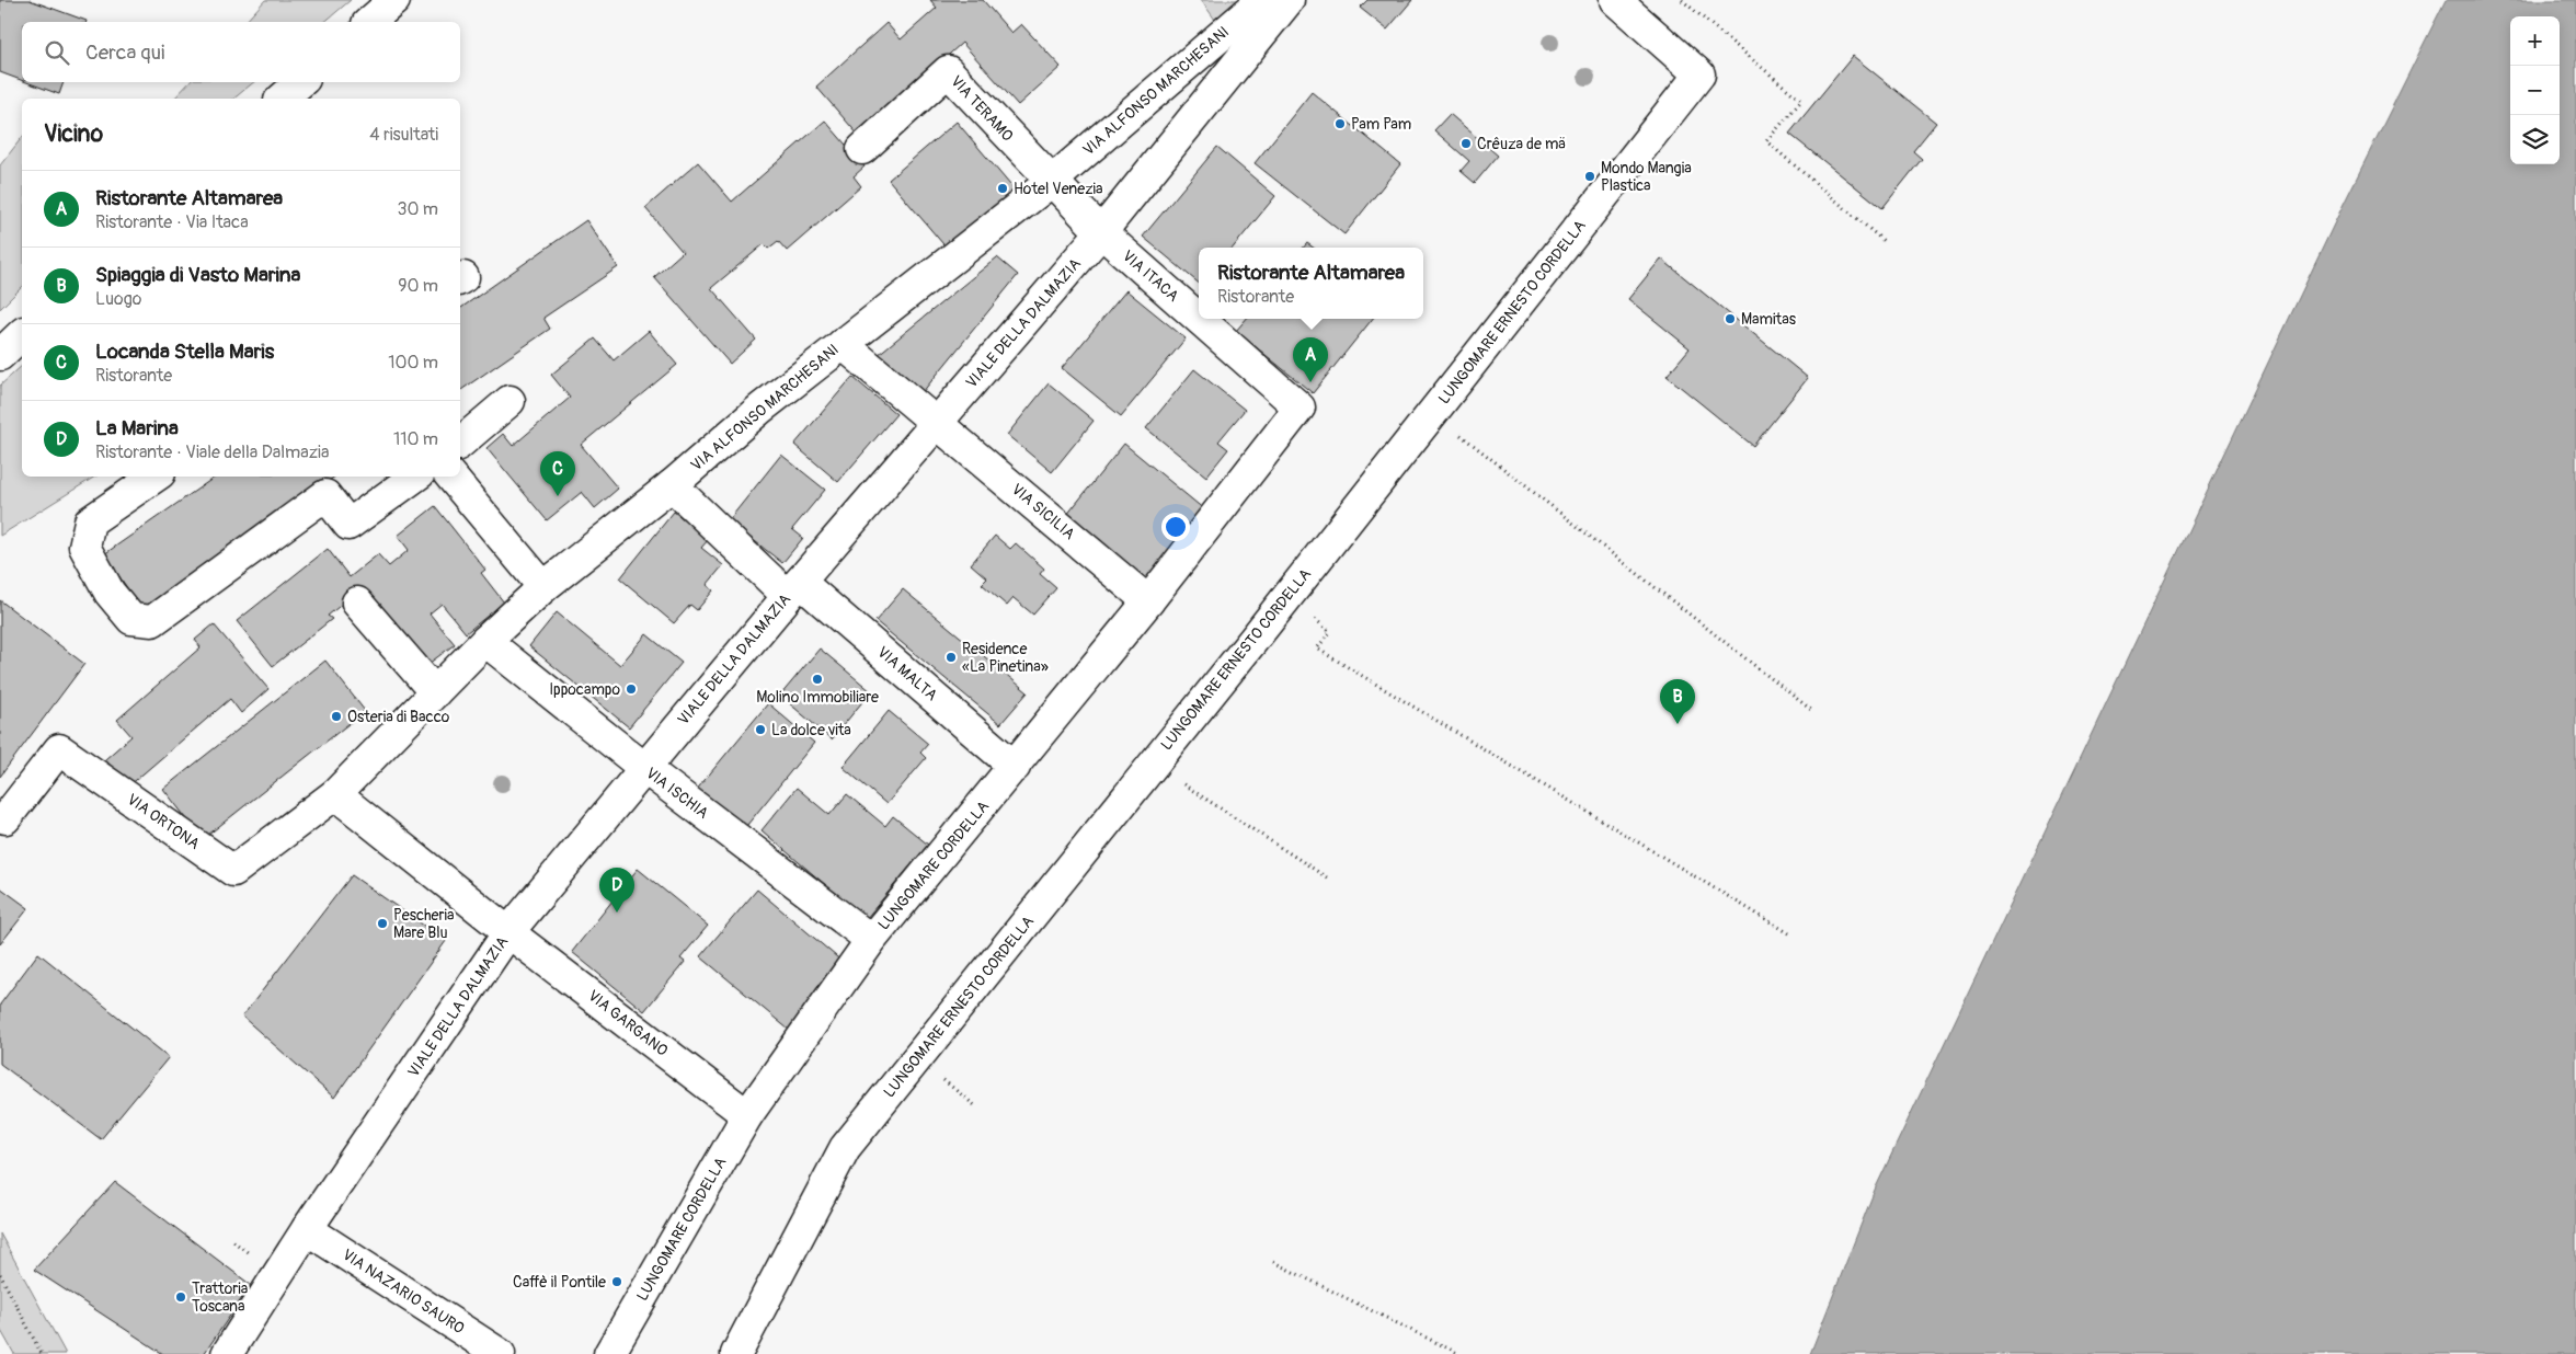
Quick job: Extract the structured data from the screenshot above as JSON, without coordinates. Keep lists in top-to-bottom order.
{
  "streets": {
    "street": [
      "VIA ALFONSO MARCHESANI",
      "VIA TERAMO",
      "VIA ITACA",
      "LUNGOMARE ERNESTO CORDELLA",
      "VIALE DELLA DALMAZIA",
      "VIA SICILIA",
      "VIA MALTA",
      "VIA ISCHIA",
      "VIA ORTONA",
      "LUNGOMARE CORDELLA",
      "VIA GARGANO",
      "VIA NAZARIO SAURO"
    ]
  },
  "crossings": [
    ["VIA ALFONSO MARCHESANI", "VIA TERAMO"],
    ["VIA ALFONSO MARCHESANI", "VIA SICILIA"],
    ["VIA ALFONSO MARCHESANI", "VIA MALTA"],
    ["VIA ALFONSO MARCHESANI", "VIA ISCHIA"],
    ["VIA ALFONSO MARCHESANI", "VIA ORTONA"],
    ["VIA ALFONSO MARCHESANI", "VIA GARGANO"],
    ["VIA ITACA", "VIALE DELLA DALMAZIA"],
    ["VIA ITACA", "LUNGOMARE CORDELLA"],
    ["VIALE DELLA DALMAZIA", "VIA SICILIA"],
    ["VIALE DELLA DALMAZIA", "VIA MALTA"],
    ["VIALE DELLA DALMAZIA", "VIA ISCHIA"],
    ["VIALE DELLA DALMAZIA", "VIA GARGANO"],
    ["VIALE DELLA DALMAZIA", "VIA NAZARIO SAURO"],
    ["VIA SICILIA", "LUNGOMARE CORDELLA"],
    ["VIA MALTA", "LUNGOMARE CORDELLA"],
    ["VIA ISCHIA", "LUNGOMARE CORDELLA"],
    ["VIA ORTONA", "VIA GARGANO"],
    ["LUNGOMARE CORDELLA", "VIA GARGANO"]
  ],
  "places": [
    "Pam Pam",
    "Crêuza de mä",
    "Mondo Mangia Plastica",
    "Hotel Venezia",
    "Mamitas",
    "Residence «La Pinetina»",
    "Molino Immobiliare",
    "Ippocampo",
    "Osteria di Bacco",
    "La dolce vita",
    "Pescheria Mare Blu",
    "Caffè il Pontile",
    "Trattoria Toscana"
  ],
  "page": {
    "map_buttons": ["+", "−"],
    "search": "Cerca qui",
    "heading": ["Vicino", "4 risultati"],
    "list": [
      {
        "mark": "A",
        "name": "Ristorante Altamarea",
        "note": "Ristorante · Via Itaca",
        "value": "30 m"
      },
      {
        "mark": "B",
        "name": "Spiaggia di Vasto Marina",
        "note": "Luogo",
        "value": "90 m"
      },
      {
        "mark": "C",
        "name": "Locanda Stella Maris",
        "note": "Ristorante",
        "value": "100 m"
      },
      {
        "mark": "D",
        "name": "La Marina",
        "note": "Ristorante · Viale della Dalmazia",
        "value": "110 m"
      }
    ],
    "popup": ["Ristorante Altamarea", "Ristorante"],
    "pins": [
      "A",
      "C",
      "B",
      "D"
    ]
  }
}
